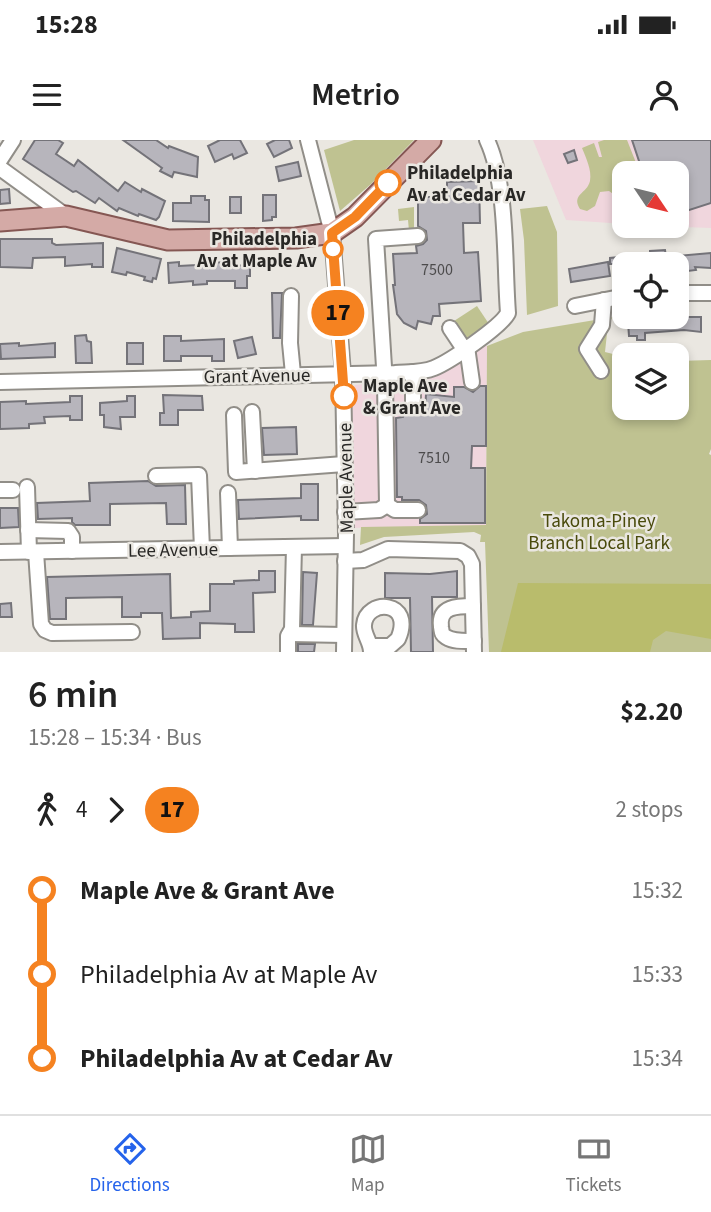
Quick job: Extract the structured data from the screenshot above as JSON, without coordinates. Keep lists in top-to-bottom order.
{
  "streets": {
    "street": ["Grant Avenue", "Maple Avenue", "Lee Avenue"]
  },
  "crossings": [
    ["Grant Avenue", "Maple Avenue"],
    ["Maple Avenue", "Lee Avenue"]
  ],
  "parks": ["Takoma-Piney Branch Local Park"],
  "places": ["Philadelphia Av at Cedar Av", "Philadelphia Av at Maple Av", "Maple Ave & Grant Ave"],
  "lines": ["bus line 17"],
  "house_numbers": ["7500", "7510"],
  "north": "bottom right",
  "page": {
    "status": "15:28",
    "header": "Metrio",
    "on_map": "17",
    "heading": ["6 min", "15:28 – 15:34 · Bus", "$2.20"],
    "legs": ["4", "17", "2 stops"],
    "list": [
      {
        "name": "Maple Ave & Grant Ave",
        "value": "15:32"
      },
      {
        "name": "Philadelphia Av at Maple Av",
        "value": "15:33"
      },
      {
        "name": "Philadelphia Av at Cedar Av",
        "value": "15:34"
      }
    ],
    "tabs": ["Directions", "Map", "Tickets"]
  }
}
